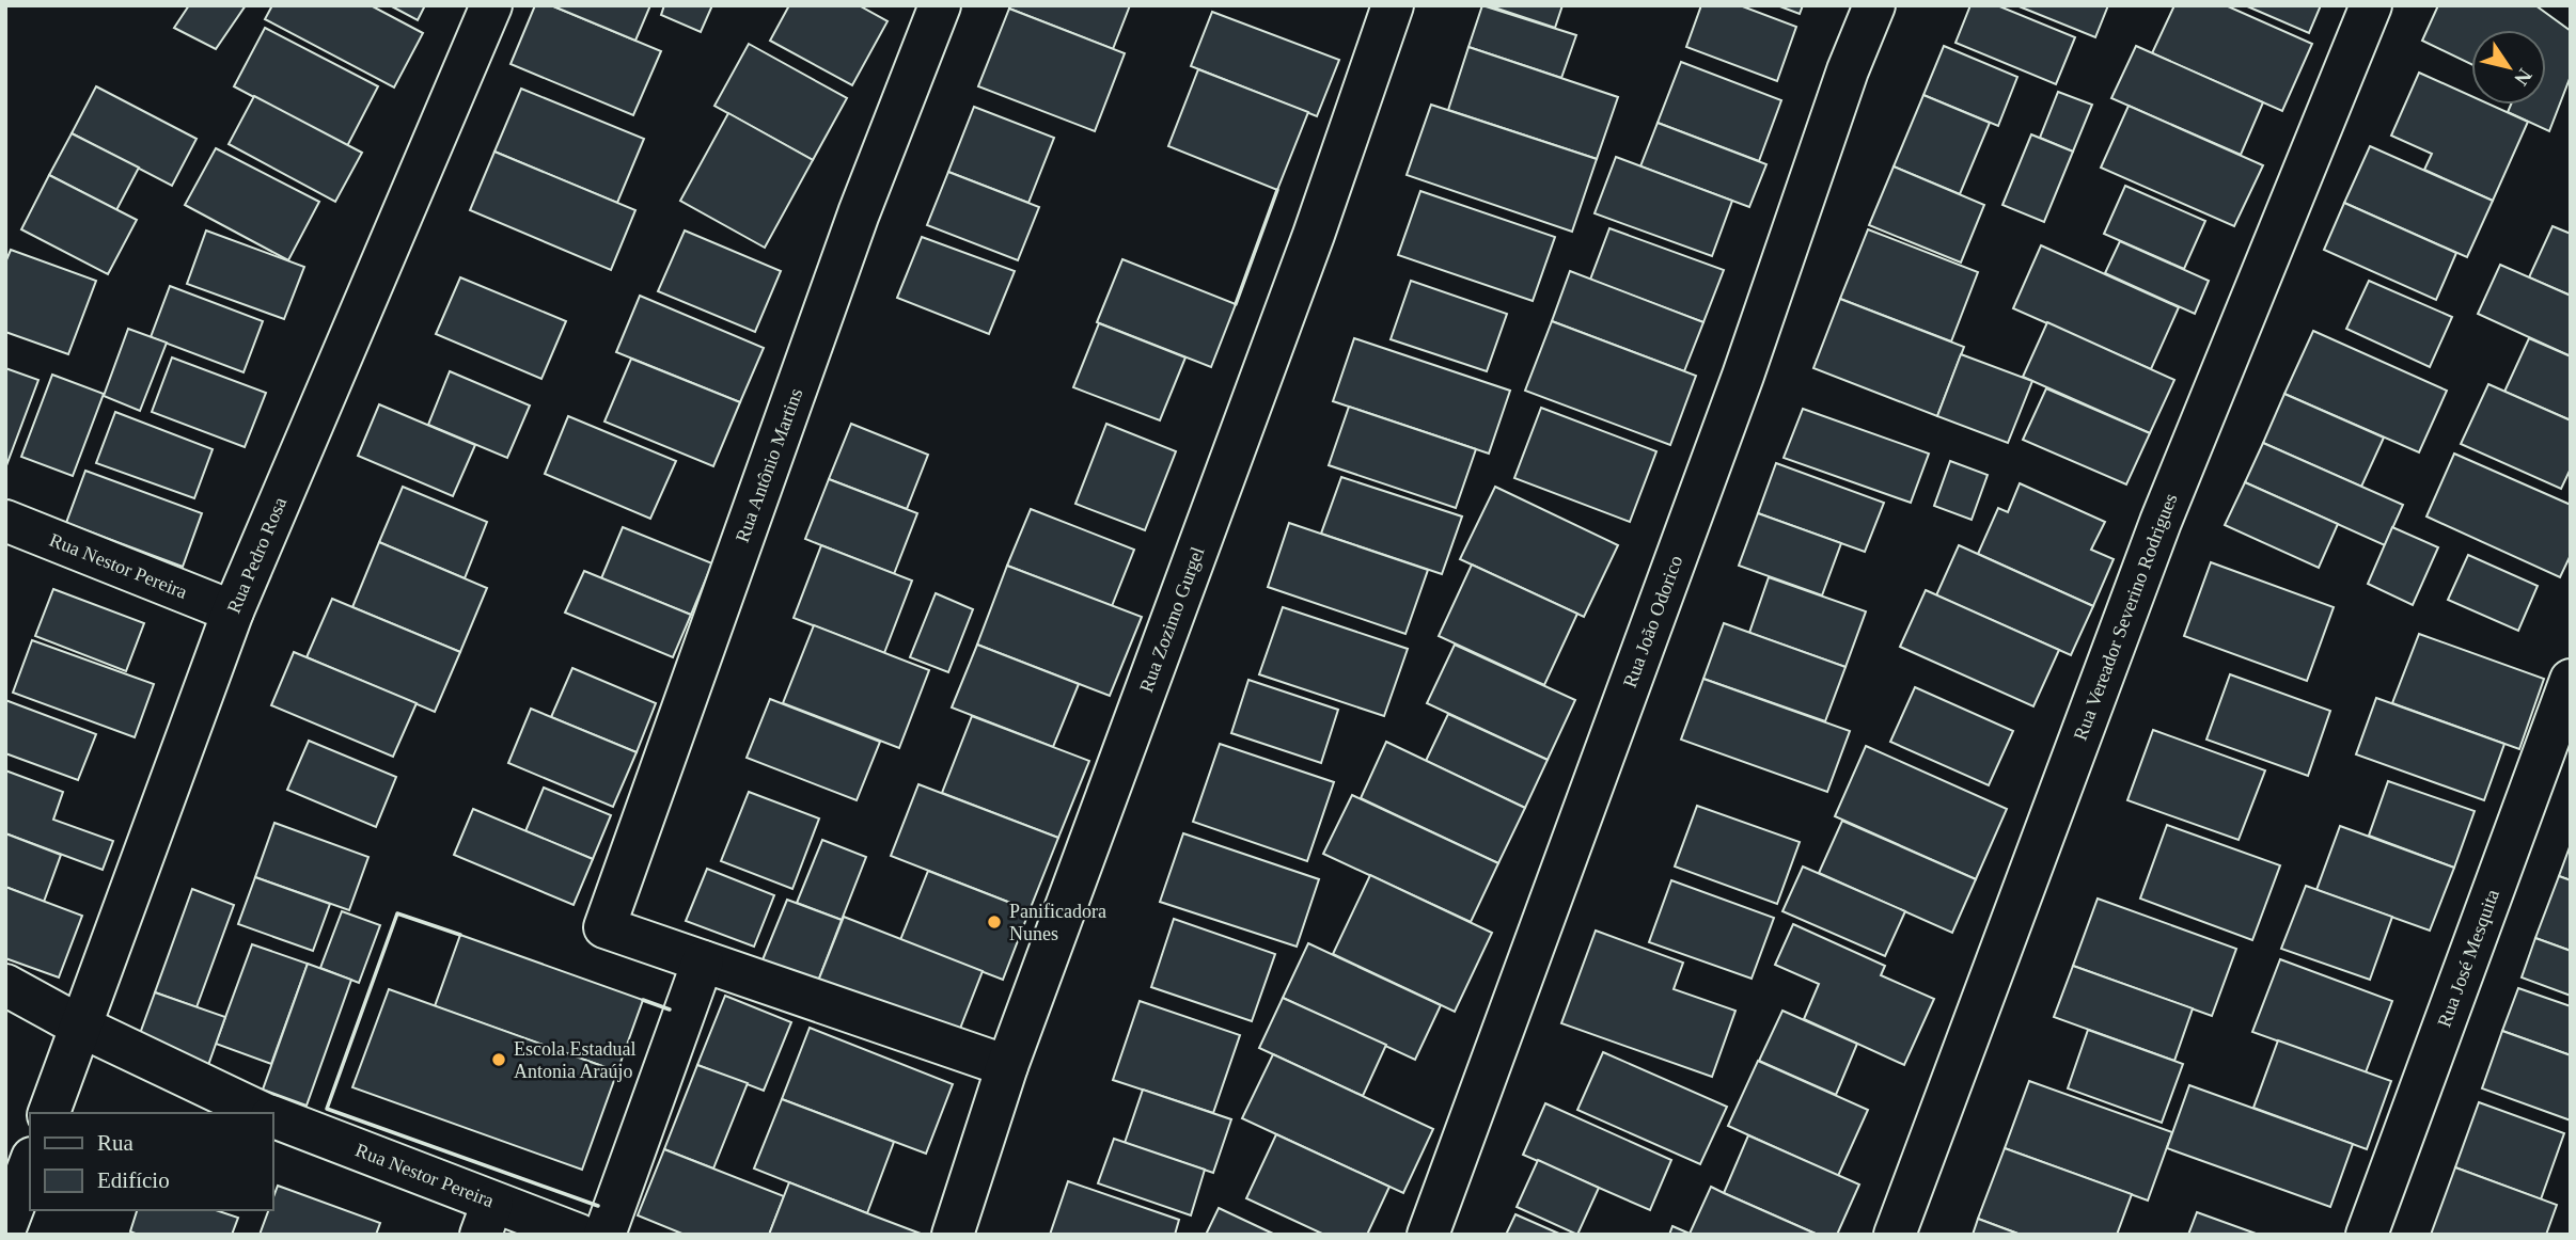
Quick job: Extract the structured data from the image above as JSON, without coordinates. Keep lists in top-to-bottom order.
{
  "streets": {
    "street": [
      "Rua Antônio Martins",
      "Rua Pedro Rosa",
      "Rua Nestor Pereira",
      "Rua Vereador Severino Rodrigues",
      "Rua Zozimo Gurgel",
      "Rua João Odorico",
      "Rua José Mesquita"
    ]
  },
  "crossings": [
    ["Rua Pedro Rosa", "Rua Nestor Pereira"]
  ],
  "places": ["Panificadora Nunes", "Escola Estadual Antonia Araújo"],
  "legend": ["Rua", "Edifício"],
  "north": "bottom right"
}
